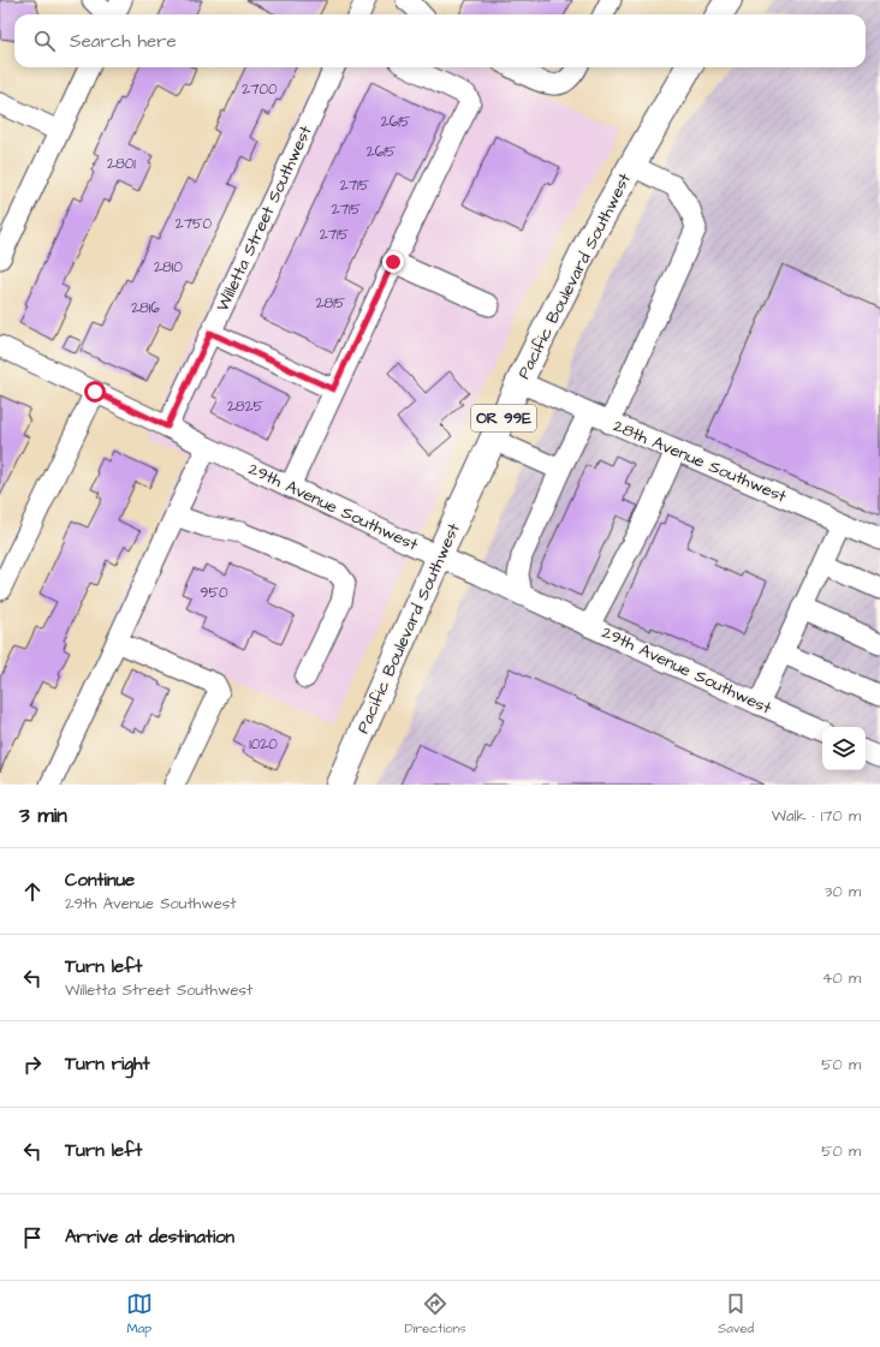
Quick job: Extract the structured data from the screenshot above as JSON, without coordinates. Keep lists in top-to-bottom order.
{
  "streets": {
    "main road": ["Pacific Boulevard Southwest", "OR 99E"],
    "street": ["Willetta Street Southwest", "28th Avenue Southwest", "29th Avenue Southwest"]
  },
  "crossings": [
    ["Willetta Street Southwest", "29th Avenue Southwest"],
    ["Pacific Boulevard Southwest", "28th Avenue Southwest"],
    ["Pacific Boulevard Southwest", "29th Avenue Southwest"]
  ],
  "house_numbers": [
    "2700",
    "2615",
    "2615",
    "2801",
    "2715",
    "2715",
    "2750",
    "2715",
    "2810",
    "2815",
    "2816",
    "2825",
    "950",
    "1020"
  ],
  "page": {
    "search": "Search here",
    "heading": ["3 min", "Walk · 170 m"],
    "list": [
      ["Continue", "29th Avenue Southwest", "30 m"],
      ["Turn left", "Willetta Street Southwest", "40 m"],
      ["Turn right", "50 m"],
      ["Turn left", "50 m"],
      "Arrive at destination"
    ],
    "nav": ["Map", "Directions", "Saved"]
  }
}
